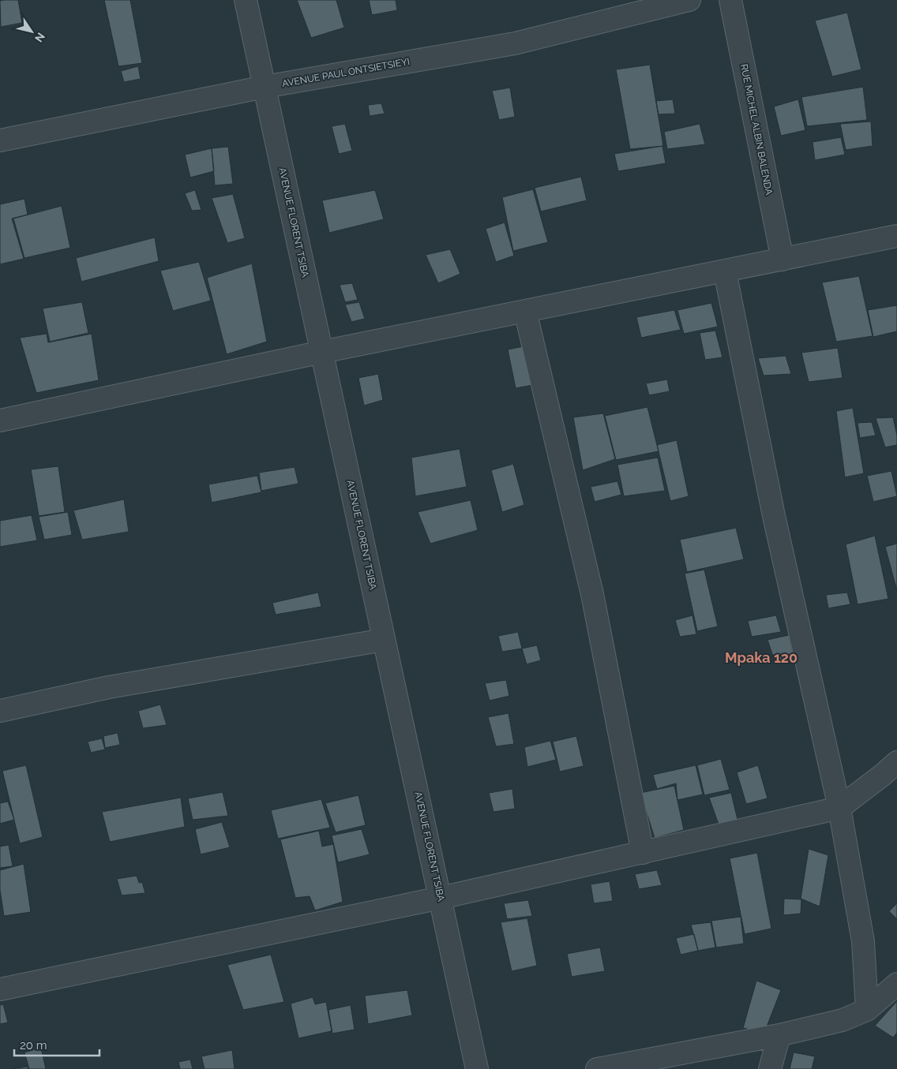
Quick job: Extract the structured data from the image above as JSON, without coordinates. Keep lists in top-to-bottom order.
{
  "streets": {
    "street": ["AVENUE PAUL ONTSIETSIEYI", "RUE MICHEL ALBIN BALENDA", "AVENUE FLORENT TSIBA"]
  },
  "crossings": [
    ["AVENUE PAUL ONTSIETSIEYI", "AVENUE FLORENT TSIBA"]
  ],
  "districts": ["Mpaka 120"],
  "scale_bar": "20 m",
  "north": "bottom right"
}
